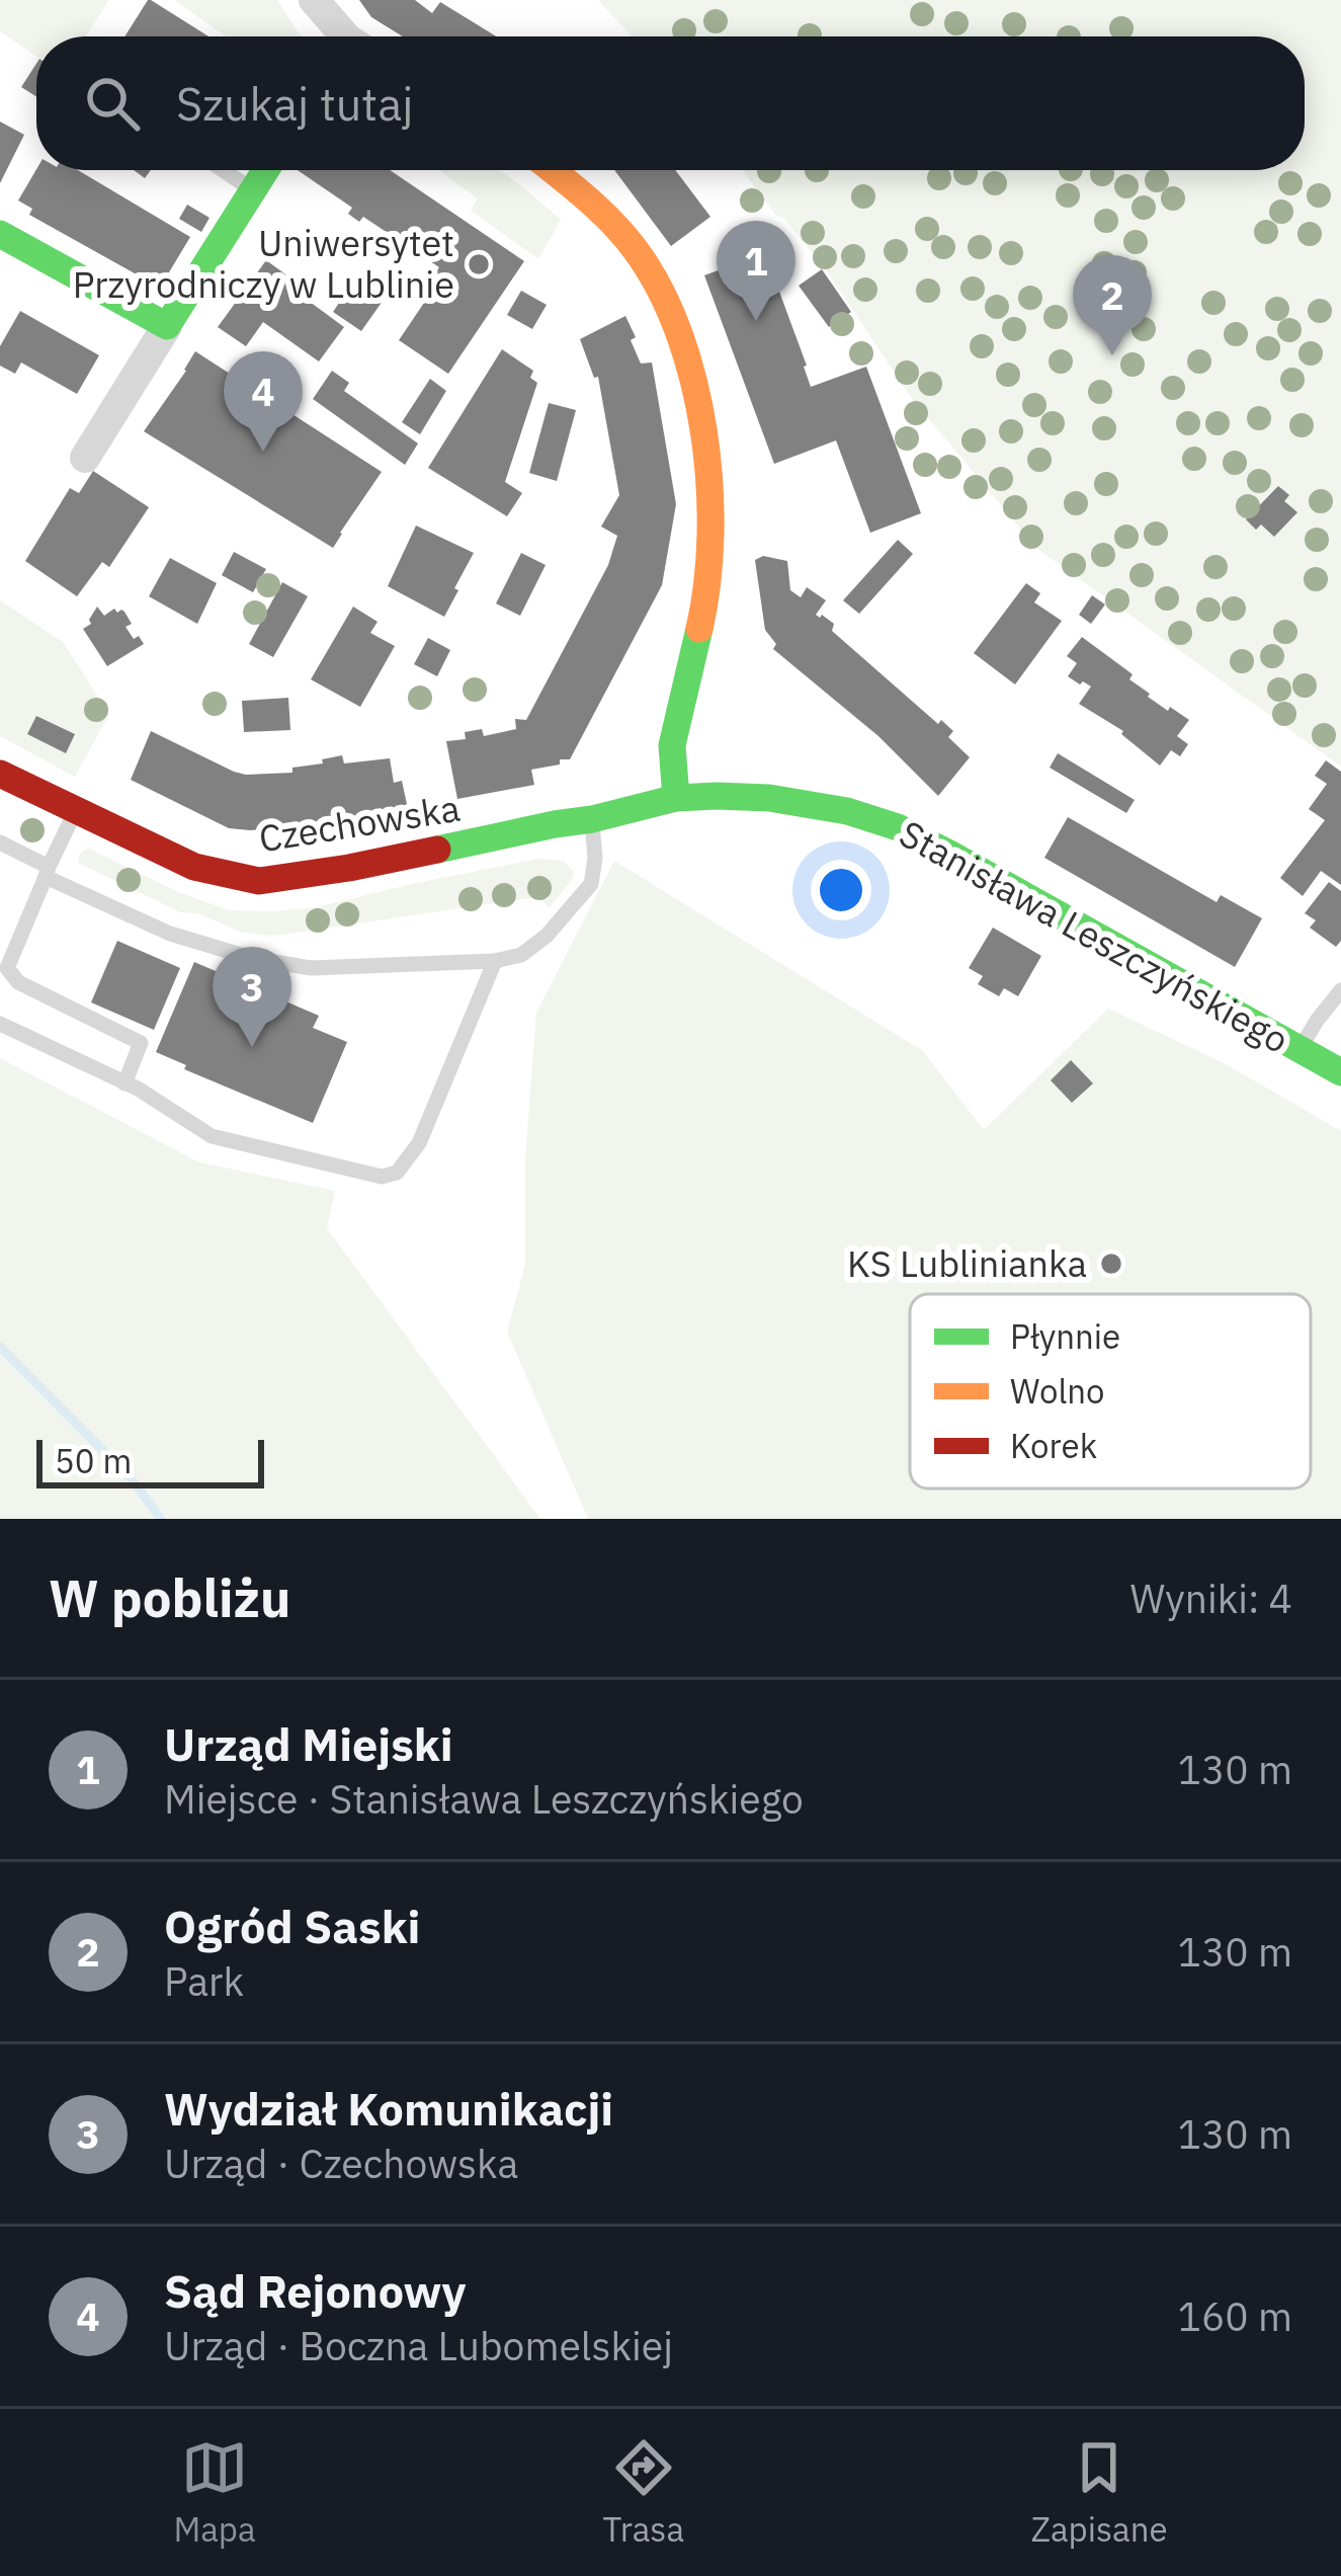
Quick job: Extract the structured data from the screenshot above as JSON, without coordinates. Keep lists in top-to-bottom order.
{
  "streets": {
    "street": ["Czechowska", "Stanisława Leszczyńskiego"]
  },
  "crossings": [
    ["Czechowska", "Stanisława Leszczyńskiego"]
  ],
  "places": ["Uniwersytet Przyrodniczy w Lublinie", "KS Lublinianka"],
  "legend": ["Płynnie", "Wolno", "Korek"],
  "scale_bar": "50 m",
  "page": {
    "search": "Szukaj tutaj",
    "pins": [
      "1",
      "2",
      "4",
      "3"
    ],
    "scale": "50 m",
    "heading": ["W pobliżu", "Wyniki: 4"],
    "list": [
      {
        "mark": "1",
        "name": "Urząd Miejski",
        "note": "Miejsce · Stanisława Leszczyńskiego",
        "value": "130 m"
      },
      {
        "mark": "2",
        "name": "Ogród Saski",
        "note": "Park",
        "value": "130 m"
      },
      {
        "mark": "3",
        "name": "Wydział Komunikacji",
        "note": "Urząd · Czechowska",
        "value": "130 m"
      },
      {
        "mark": "4",
        "name": "Sąd Rejonowy",
        "note": "Urząd · Boczna Lubomelskiej",
        "value": "160 m"
      }
    ],
    "nav": ["Mapa", "Trasa", "Zapisane"]
  }
}
